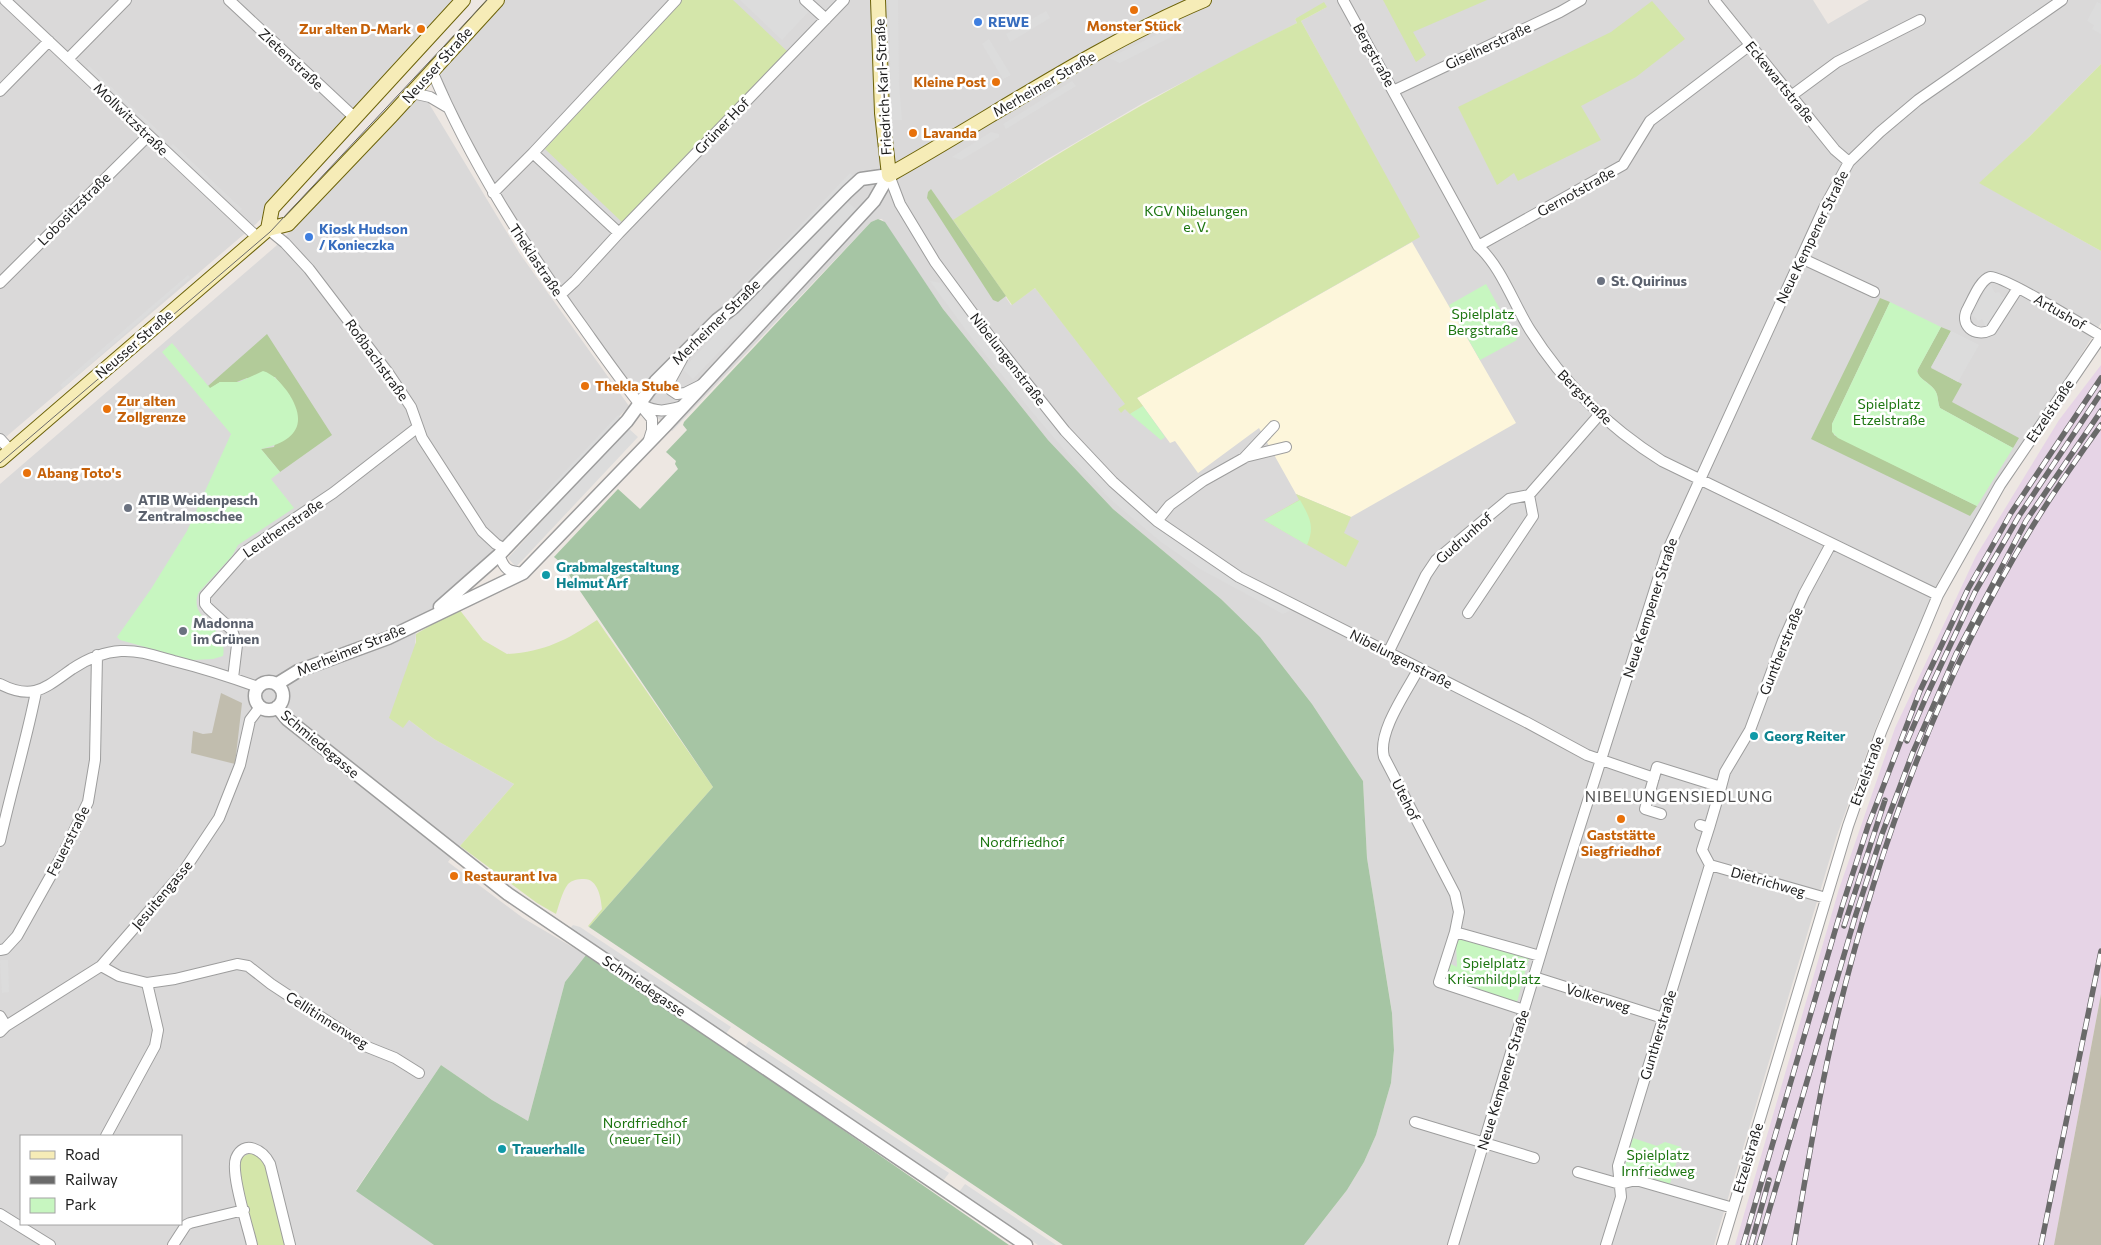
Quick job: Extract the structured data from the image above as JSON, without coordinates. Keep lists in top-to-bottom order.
{
  "streets": {
    "main road": ["Neusser Straße", "Merheimer Straße", "Friedrich-Karl-Straße"],
    "street": [
      "Giselherstraße",
      "Bergstraße",
      "Zietenstraße",
      "Eckewartstraße",
      "Mollwitzstraße",
      "Grüner Hof",
      "Gernotstraße",
      "Lobositzstraße",
      "Neue Kempener Straße",
      "Theklastraße",
      "Artushof",
      "Nibelungenstraße",
      "Roßbachstraße",
      "Etzelstraße",
      "Leuthenstraße",
      "Gudrunhof",
      "Guntherstraße",
      "Schmiedegasse",
      "Utehof",
      "Feuerstraße",
      "Dietrichweg",
      "Jesuitengasse",
      "Volkerweg",
      "Cellitinnenweg"
    ]
  },
  "crossings": [
    ["Giselherstraße", "Bergstraße"],
    ["Bergstraße", "Gernotstraße"],
    ["Bergstraße", "Neue Kempener Straße"],
    ["Bergstraße", "Etzelstraße"],
    ["Bergstraße", "Guntherstraße"],
    ["Zietenstraße", "Neusser Straße"],
    ["Neusser Straße", "Mollwitzstraße"],
    ["Neusser Straße", "Theklastraße"],
    ["Neusser Straße", "Roßbachstraße"],
    ["Eckewartstraße", "Gernotstraße"],
    ["Eckewartstraße", "Neue Kempener Straße"],
    ["Merheimer Straße", "Friedrich-Karl-Straße"],
    ["Merheimer Straße", "Theklastraße"],
    ["Merheimer Straße", "Nibelungenstraße"],
    ["Merheimer Straße", "Roßbachstraße"],
    ["Merheimer Straße", "Schmiedegasse"],
    ["Merheimer Straße", "Jesuitengasse"],
    ["Friedrich-Karl-Straße", "Nibelungenstraße"],
    ["Mollwitzstraße", "Lobositzstraße"],
    ["Mollwitzstraße", "Roßbachstraße"],
    ["Grüner Hof", "Theklastraße"],
    ["Neue Kempener Straße", "Nibelungenstraße"],
    ["Neue Kempener Straße", "Volkerweg"],
    ["Artushof", "Etzelstraße"],
    ["Nibelungenstraße", "Gudrunhof"],
    ["Nibelungenstraße", "Utehof"],
    ["Roßbachstraße", "Leuthenstraße"],
    ["Etzelstraße", "Dietrichweg"],
    ["Guntherstraße", "Dietrichweg"],
    ["Guntherstraße", "Volkerweg"],
    ["Schmiedegasse", "Jesuitengasse"]
  ],
  "districts": ["NIBELUNGENSIEDLUNG"],
  "parks": [
    "KGV Nibelungen e. V.",
    "Spielplatz Bergstraße",
    "Spielplatz Etzelstraße",
    "Nordfriedhof",
    "Spielplatz Kriemhildplatz",
    "Nordfriedhof (neuer Teil)",
    "Spielplatz Irnfriedweg"
  ],
  "places": [
    "Monster Stück",
    "REWE",
    "Zur alten D-Mark",
    "Kleine Post",
    "Lavanda",
    "Kiosk Hudson / Konieczka",
    "St. Quirinus",
    "Thekla Stube",
    "Zur alten Zollgrenze",
    "Abang Toto's",
    "ATIB Weidenpesch Zentralmoschee",
    "Grabmalgestaltung Helmut Arf",
    "Madonna im Grünen",
    "Georg Reiter",
    "Gaststätte Siegfriedhof",
    "Restaurant Iva",
    "Trauerhalle"
  ],
  "legend": ["Road", "Railway", "Park"]
}
